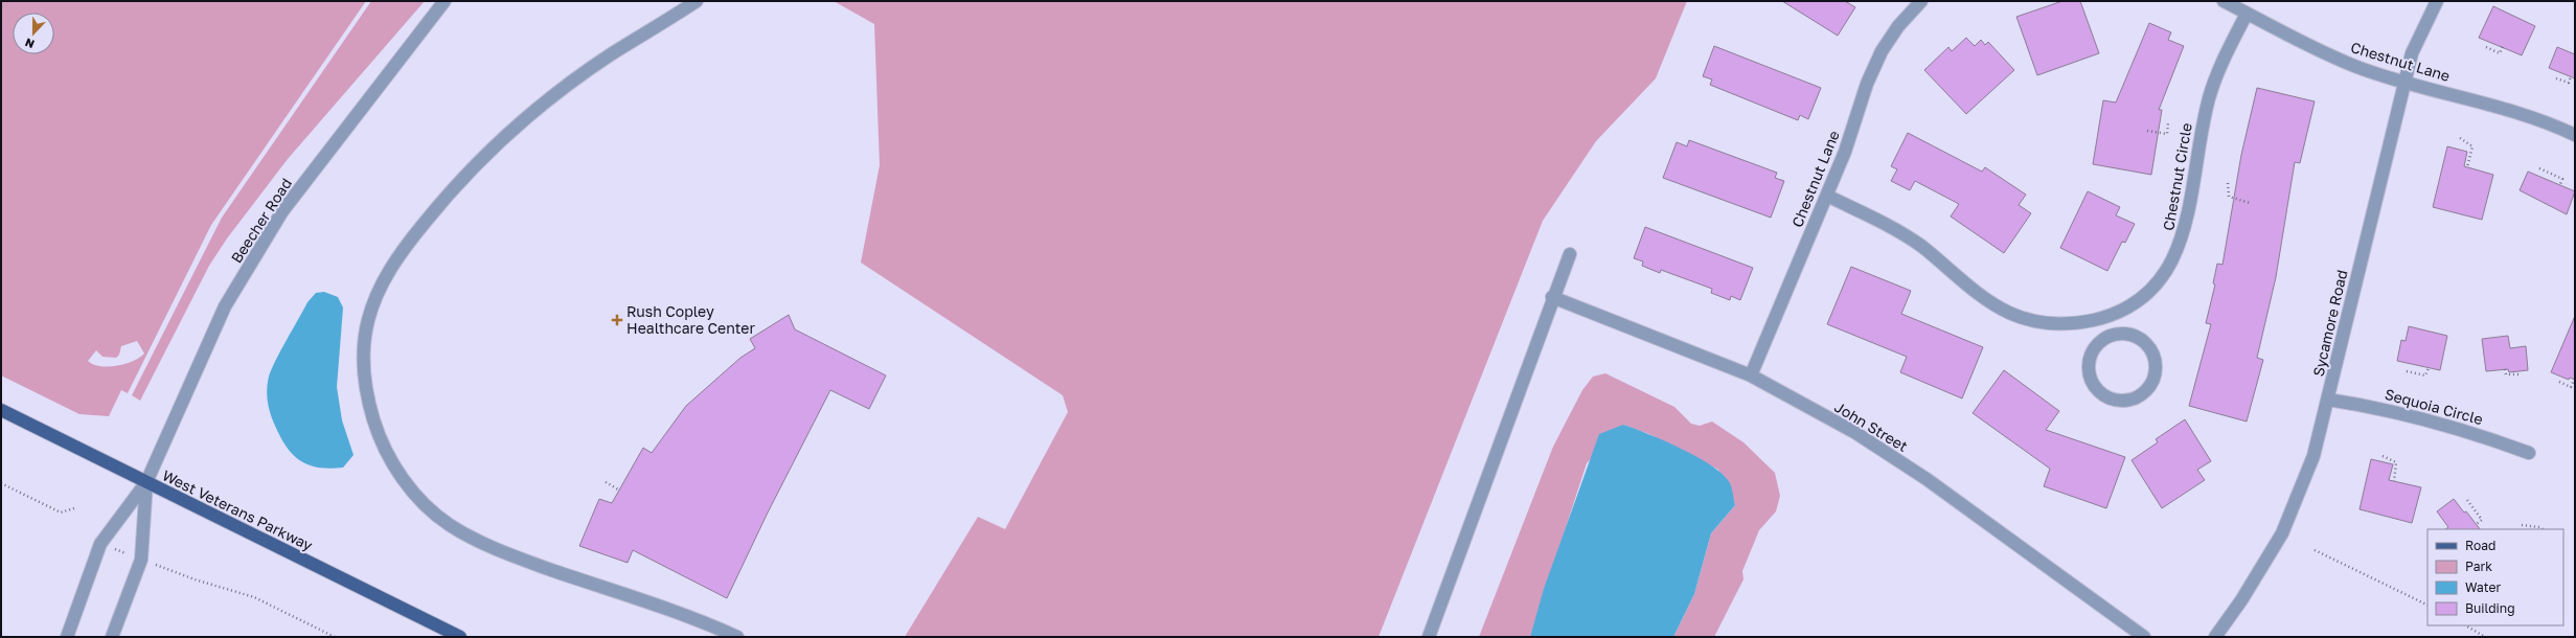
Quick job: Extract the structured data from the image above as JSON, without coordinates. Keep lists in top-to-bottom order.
{
  "streets": {
    "main road": ["West Veterans Parkway"],
    "street": [
      "Chestnut Lane",
      "Chestnut Circle",
      "Beecher Road",
      "Sycamore Road",
      "Sequoia Circle",
      "John Street"
    ]
  },
  "crossings": [
    ["Chestnut Lane", "Chestnut Circle"],
    ["Chestnut Lane", "Sycamore Road"],
    ["Chestnut Lane", "John Street"],
    ["Beecher Road", "West Veterans Parkway"],
    ["Sycamore Road", "Sequoia Circle"]
  ],
  "places": {
    "health": ["Rush Copley Healthcare Center"]
  },
  "legend": [
    "Road",
    "Park",
    "Water",
    "Building"
  ],
  "north": "bottom"
}
